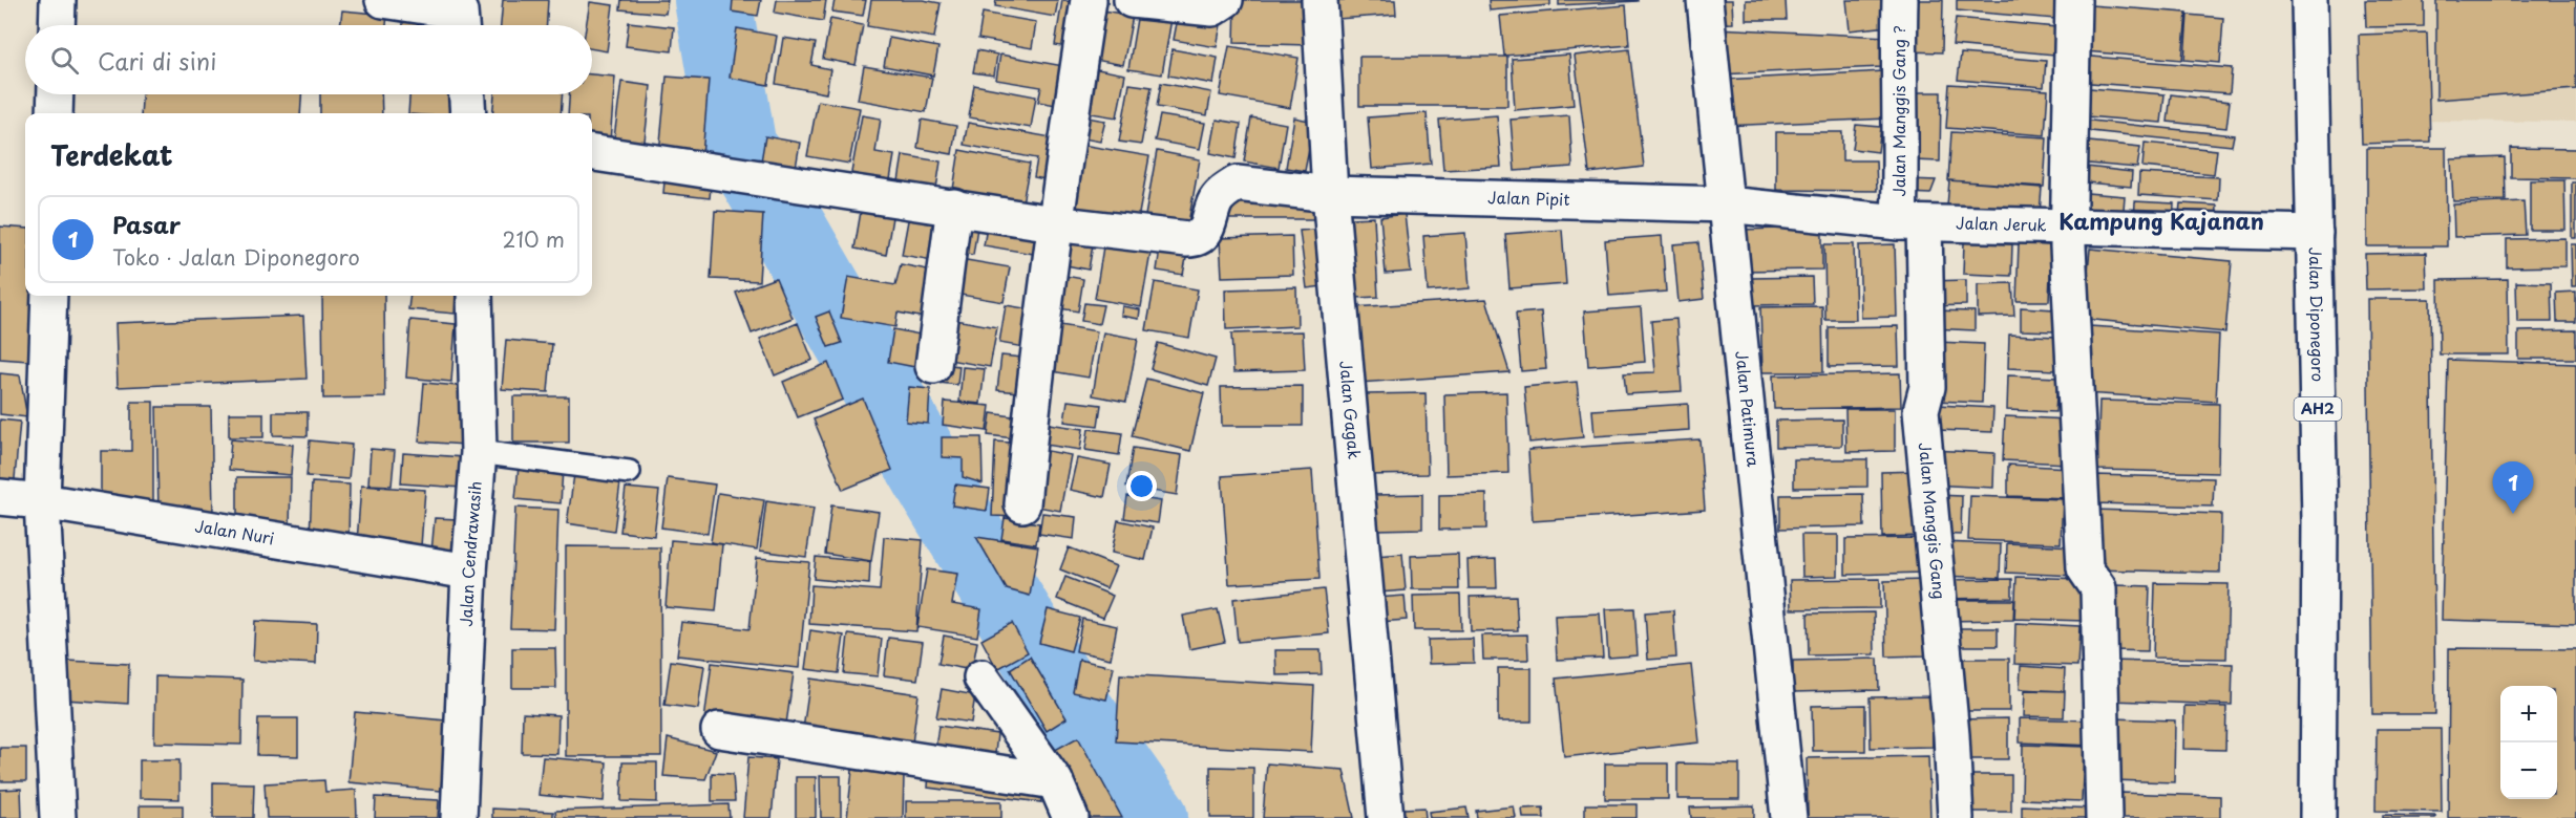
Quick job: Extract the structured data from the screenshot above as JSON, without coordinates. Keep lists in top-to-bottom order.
{
  "streets": {
    "main road": [
      "Jalan Manggis Gang ?",
      "Jalan Pipit",
      "Jalan Jeruk",
      "Jalan Diponegoro",
      "Jalan Gagak",
      "Jalan Patimura",
      "AH2",
      "Jalan Manggis Gang",
      "Jalan Nuri",
      "Jalan Cendrawasih"
    ]
  },
  "crossings": [
    ["Jalan Manggis Gang ?", "Jalan Jeruk"],
    ["Jalan Manggis Gang ?", "Jalan Manggis Gang"],
    ["Jalan Pipit", "Jalan Jeruk"],
    ["Jalan Pipit", "Jalan Gagak"],
    ["Jalan Pipit", "Jalan Patimura"],
    ["Jalan Jeruk", "Jalan Diponegoro"],
    ["Jalan Jeruk", "Jalan Patimura"],
    ["Jalan Jeruk", "Jalan Manggis Gang"],
    ["Jalan Nuri", "Jalan Cendrawasih"]
  ],
  "districts": ["Kampung Kajanan"],
  "page": {
    "search": "Cari di sini",
    "heading": "Terdekat",
    "list": [
      {
        "mark": "1",
        "name": "Pasar",
        "note": "Toko · Jalan Diponegoro",
        "value": "210 m"
      }
    ],
    "pins": "1",
    "map_buttons": ["+", "−"]
  }
}
